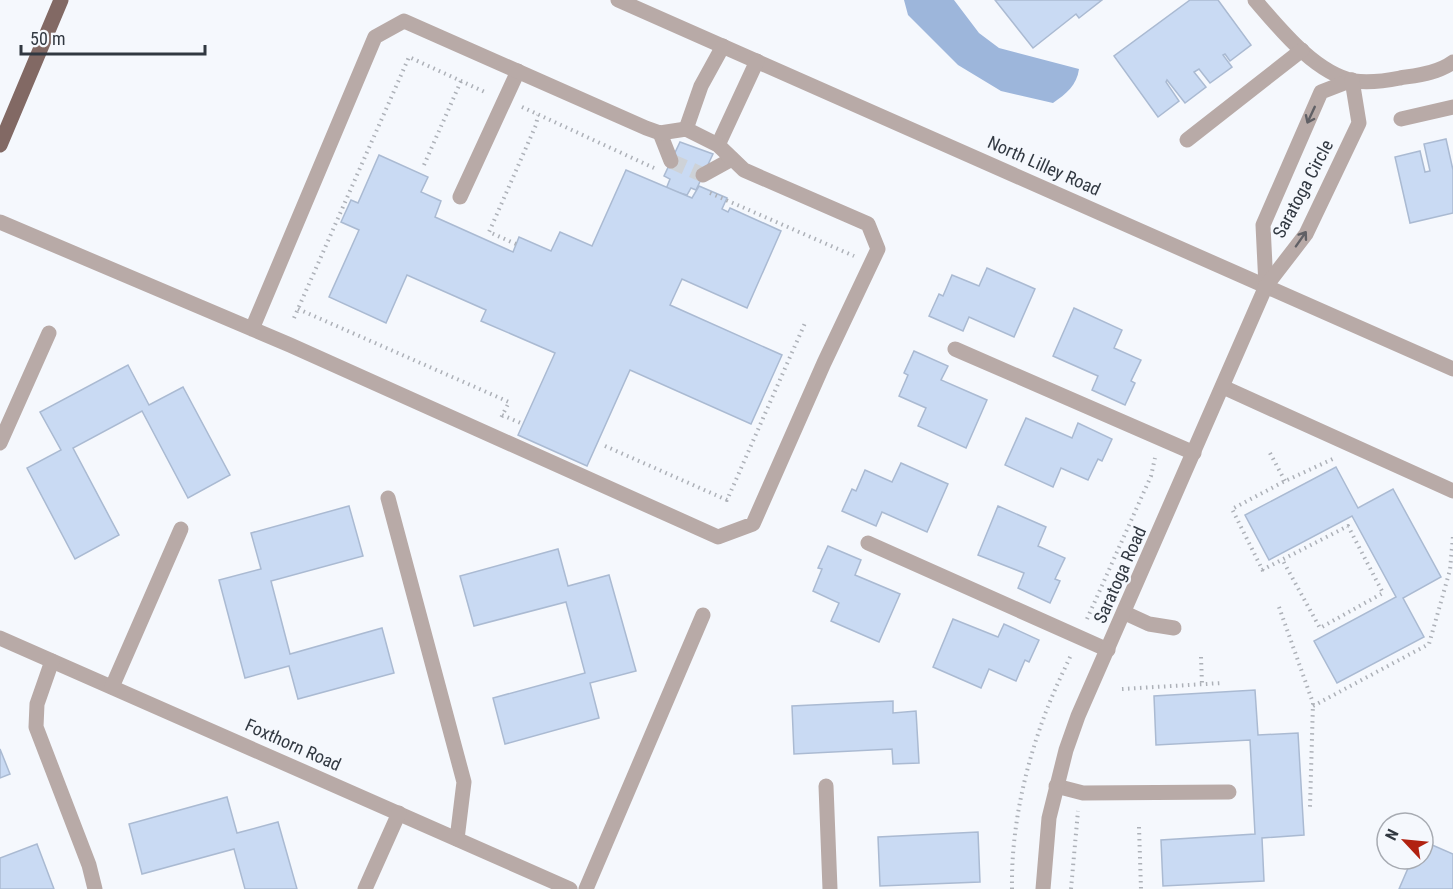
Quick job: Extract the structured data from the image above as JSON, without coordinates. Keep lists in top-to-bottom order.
{
  "streets": {
    "street": [
      "North Lilley Road",
      "Saratoga Circle",
      "Saratoga Road",
      "Foxthorn Road"
    ]
  },
  "crossings": [
    ["North Lilley Road", "Saratoga Circle"],
    ["North Lilley Road", "Saratoga Road"],
    ["Saratoga Circle", "Saratoga Road"]
  ],
  "scale_bar": "50 m",
  "north": "top left"
}
